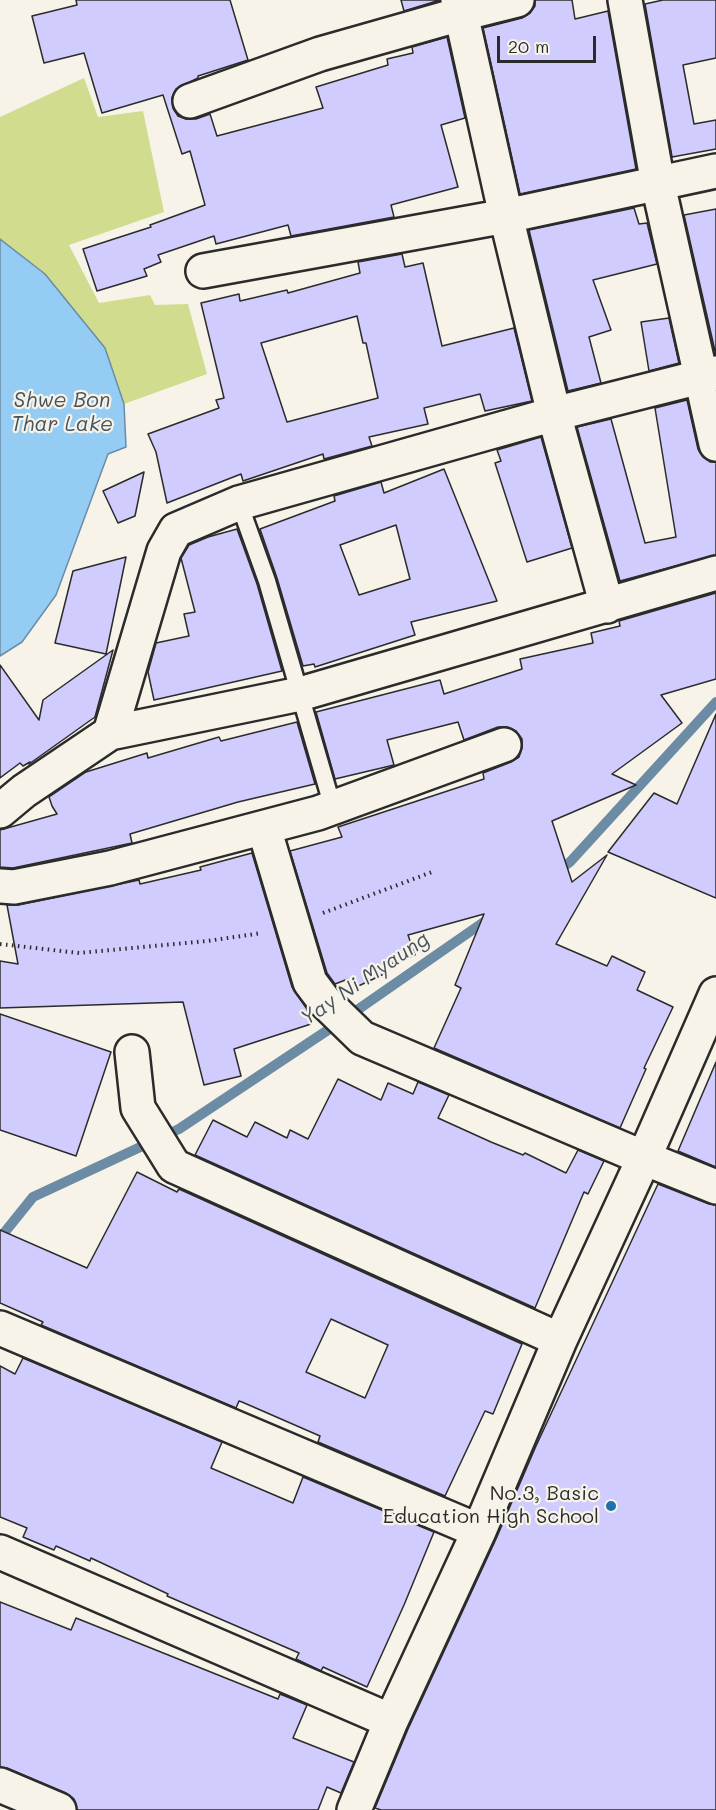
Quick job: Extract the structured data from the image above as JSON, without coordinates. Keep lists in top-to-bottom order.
{
  "water": ["Shwe Bon Thar Lake", "Yay Ni Myaung"],
  "places": ["No.3, Basic Education High School"],
  "scale_bar": "20 m"
}
